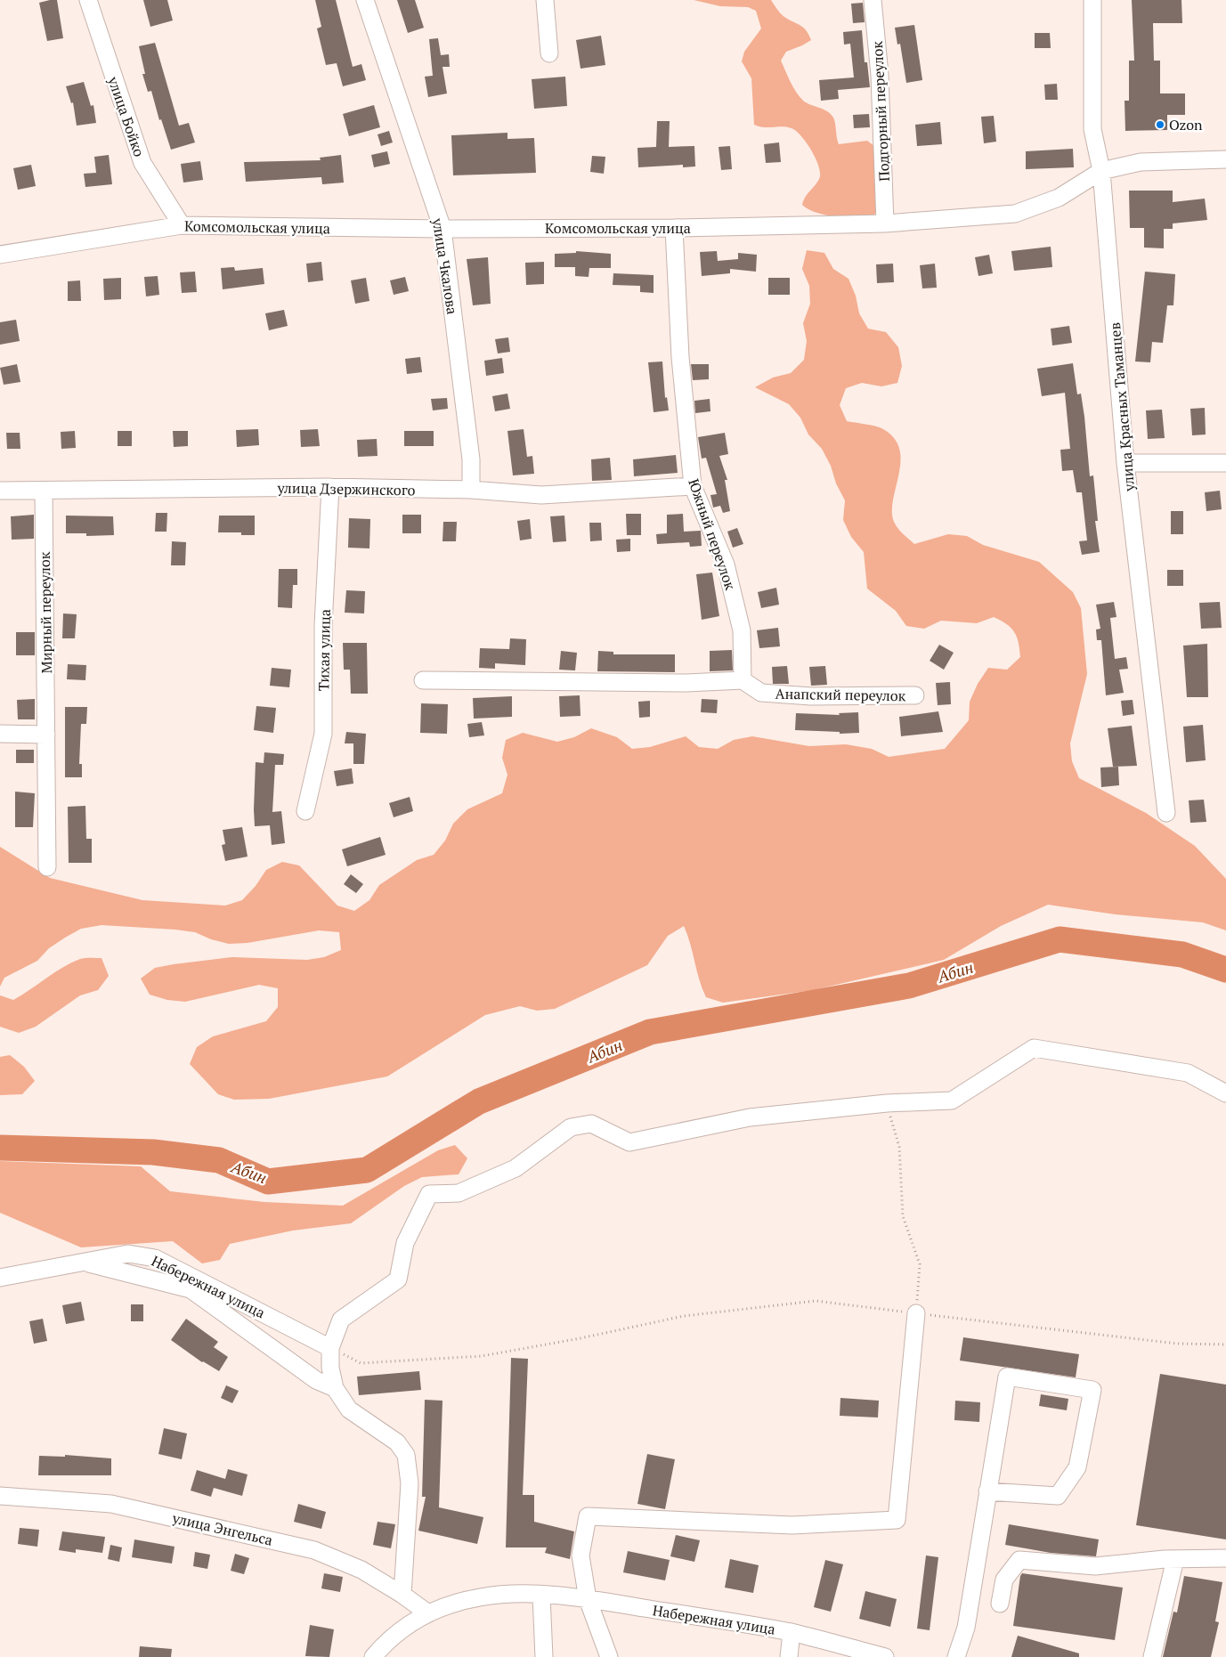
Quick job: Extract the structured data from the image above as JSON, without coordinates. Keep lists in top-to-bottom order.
{
  "streets": {
    "street": [
      "Подгорный переулок",
      "улица Бойко",
      "Комсомольская улица",
      "улица Чкалова",
      "улица Красных Таманцев",
      "улица Дзержинского",
      "Южный переулок",
      "Мирный переулок",
      "Тихая улица",
      "Анапский переулок",
      "Набережная улица",
      "улица Энгельса"
    ]
  },
  "crossings": [
    ["Подгорный переулок", "Комсомольская улица"],
    ["улица Бойко", "Комсомольская улица"],
    ["Комсомольская улица", "улица Чкалова"],
    ["Комсомольская улица", "улица Красных Таманцев"],
    ["Комсомольская улица", "Южный переулок"],
    ["улица Чкалова", "улица Дзержинского"],
    ["улица Дзержинского", "Южный переулок"],
    ["улица Дзержинского", "Мирный переулок"],
    ["улица Дзержинского", "Тихая улица"],
    ["Южный переулок", "Анапский переулок"],
    ["Набережная улица", "улица Энгельса"]
  ],
  "water": ["Абин"],
  "places": ["Ozon"]
}
